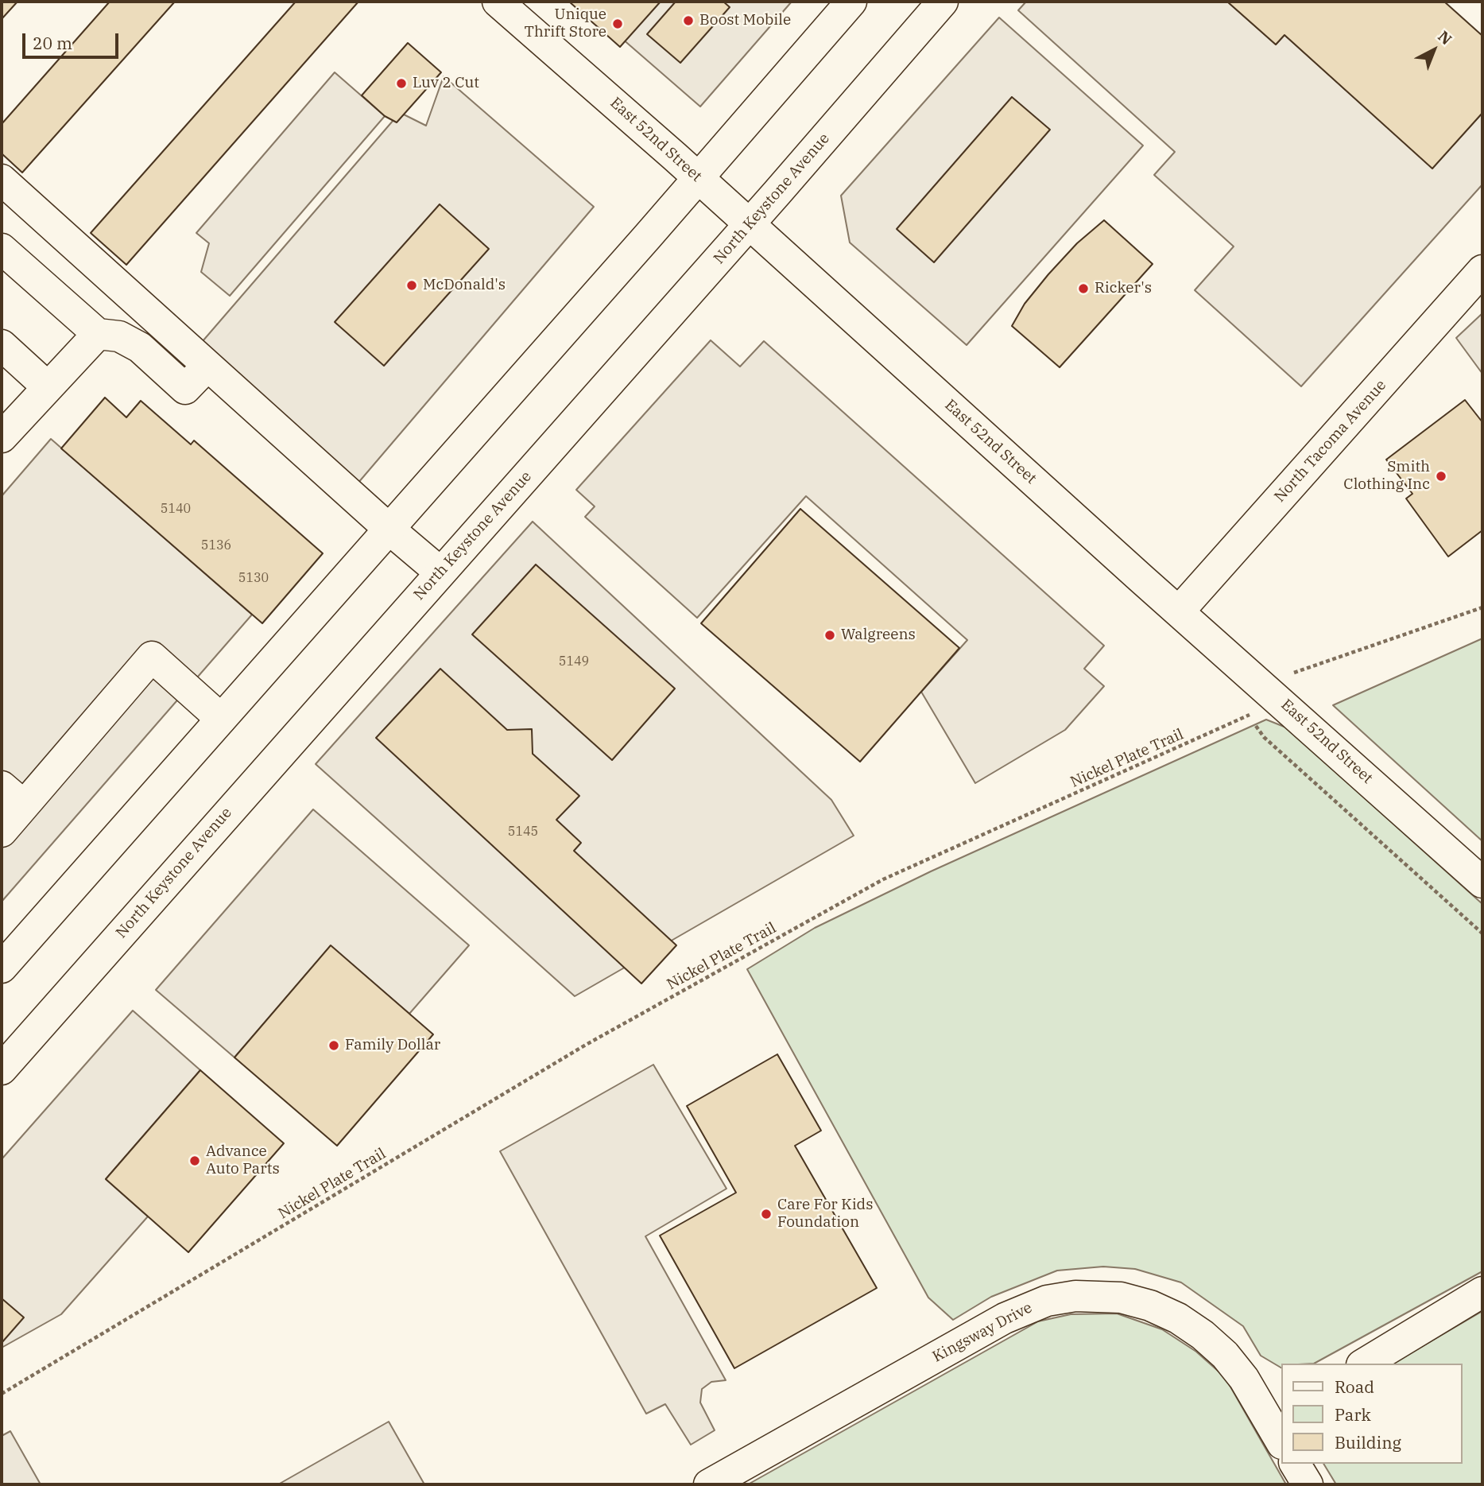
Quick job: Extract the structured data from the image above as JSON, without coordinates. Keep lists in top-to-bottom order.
{
  "streets": {
    "main road": [
      "East 52nd Street",
      "North Keystone Avenue",
      "North Tacoma Avenue",
      "Kingsway Drive"
    ],
    "path": ["Nickel Plate Trail"]
  },
  "crossings": [
    ["East 52nd Street", "North Keystone Avenue"],
    ["East 52nd Street", "North Tacoma Avenue"],
    ["East 52nd Street", "Nickel Plate Trail"]
  ],
  "places": [
    "Boost Mobile",
    "Unique Thrift Store",
    "Luv 2 Cut",
    "McDonald's",
    "Ricker's",
    "Smith Clothing Inc",
    "Walgreens",
    "Family Dollar",
    "Advance Auto Parts",
    "Care For Kids Foundation"
  ],
  "house_numbers": [
    "5140",
    "5136",
    "5130",
    "5149",
    "5145"
  ],
  "legend": ["Road", "Park", "Building"],
  "scale_bar": "20 m",
  "north": "top right"
}
